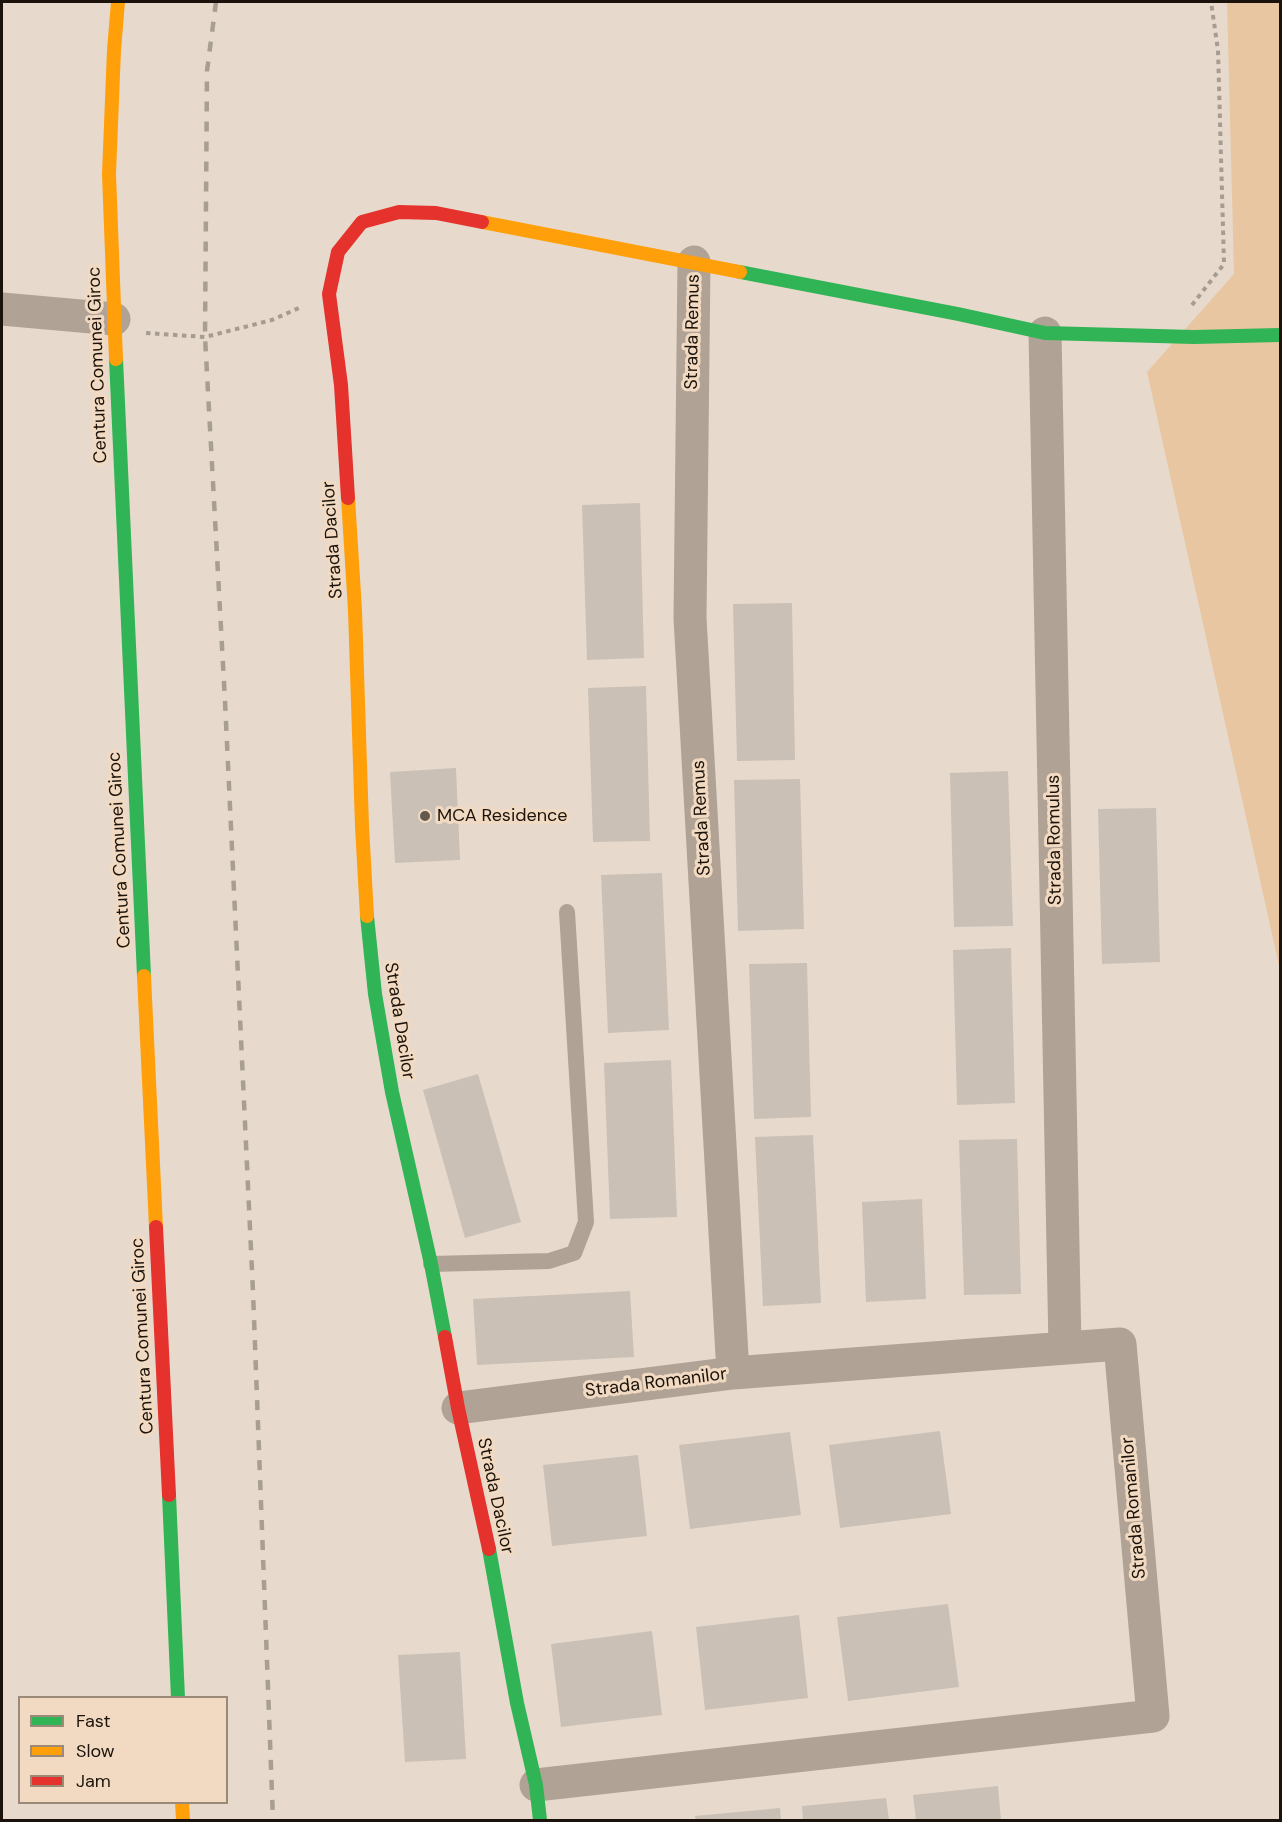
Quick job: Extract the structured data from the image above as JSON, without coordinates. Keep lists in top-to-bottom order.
{
  "streets": {
    "street": [
      "Strada Remus",
      "Centura Comunei Giroc",
      "Strada Dacilor",
      "Strada Romulus",
      "Strada Romanilor"
    ]
  },
  "crossings": [
    ["Strada Remus", "Strada Dacilor"],
    ["Strada Remus", "Strada Romanilor"],
    ["Strada Dacilor", "Strada Romanilor"],
    ["Strada Romulus", "Strada Romanilor"]
  ],
  "places": ["MCA Residence"],
  "legend": ["Fast", "Slow", "Jam"]
}
